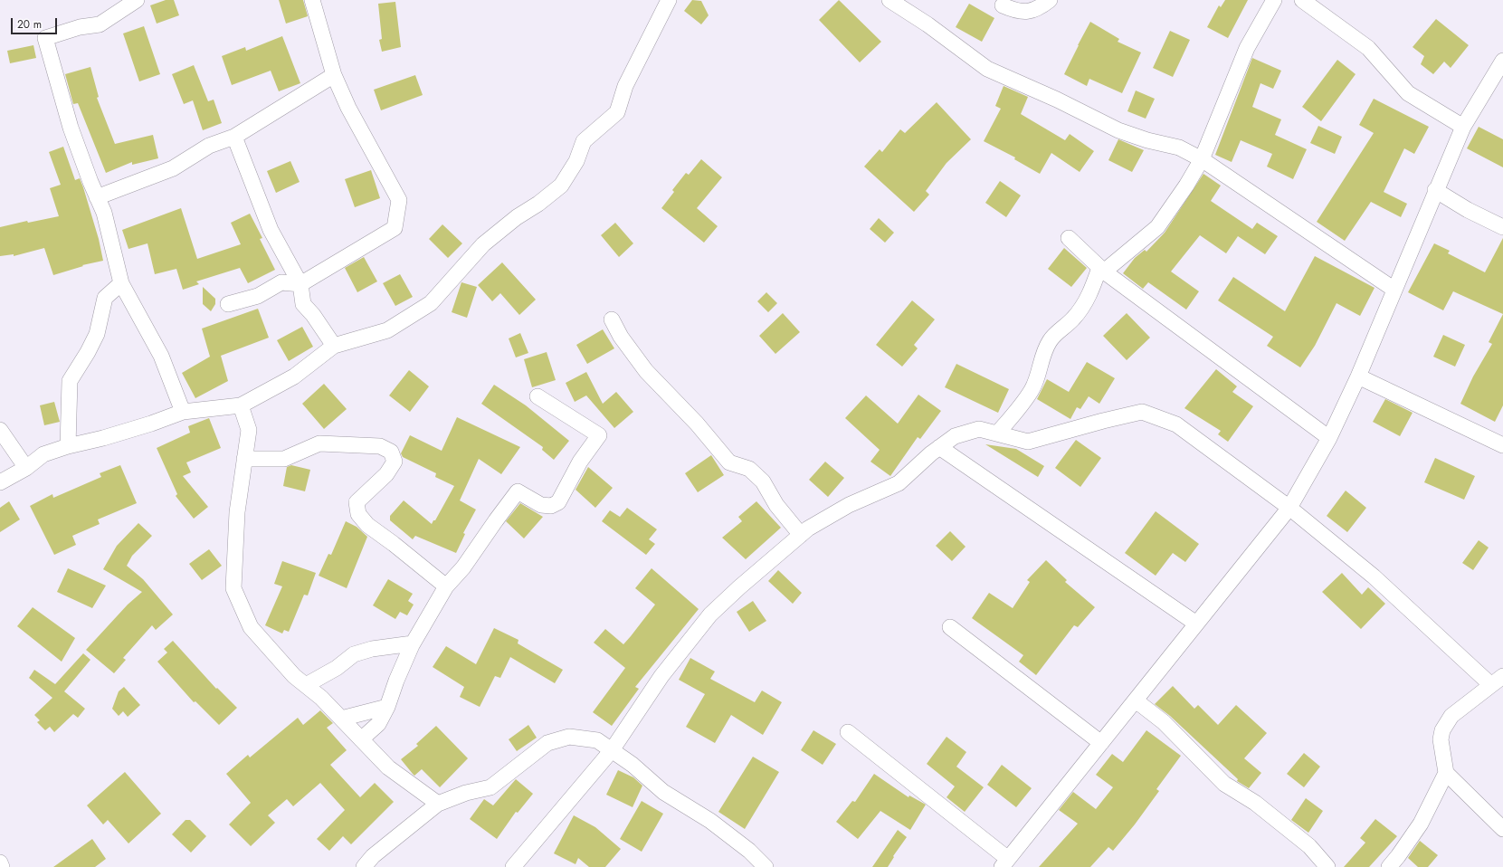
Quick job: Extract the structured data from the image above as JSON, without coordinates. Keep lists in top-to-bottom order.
{
  "scale_bar": "20 m"
}
